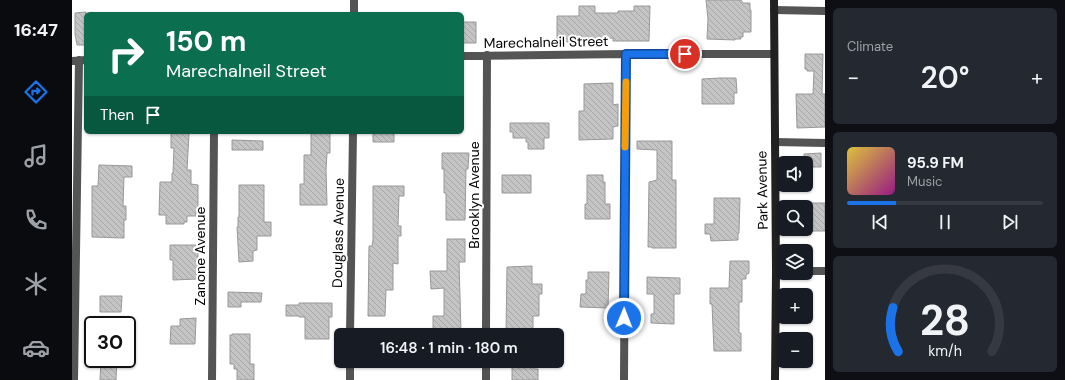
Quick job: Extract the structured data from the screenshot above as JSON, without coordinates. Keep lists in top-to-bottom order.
{
  "streets": {
    "main road": ["Park Avenue"],
    "street": [
      "Marechalneil Street",
      "Brooklyn Avenue",
      "Douglass Avenue",
      "Zanone Avenue"
    ]
  },
  "crossings": [
    ["Marechalneil Street", "Park Avenue"],
    ["Marechalneil Street", "Brooklyn Avenue"]
  ],
  "page": {
    "tabs": "16:47",
    "tile": "Climate",
    "turn": ["150 m", "Marechalneil Street"],
    "heat": ["−", "20°", "+"],
    "then": "Then",
    "song": ["95.9 FM", "Music"],
    "map_buttons": ["+", "−"],
    "limit": "30",
    "trip": "16:48 · 1 min · 180 m",
    "gauge": ["28", "km/h"]
  }
}
